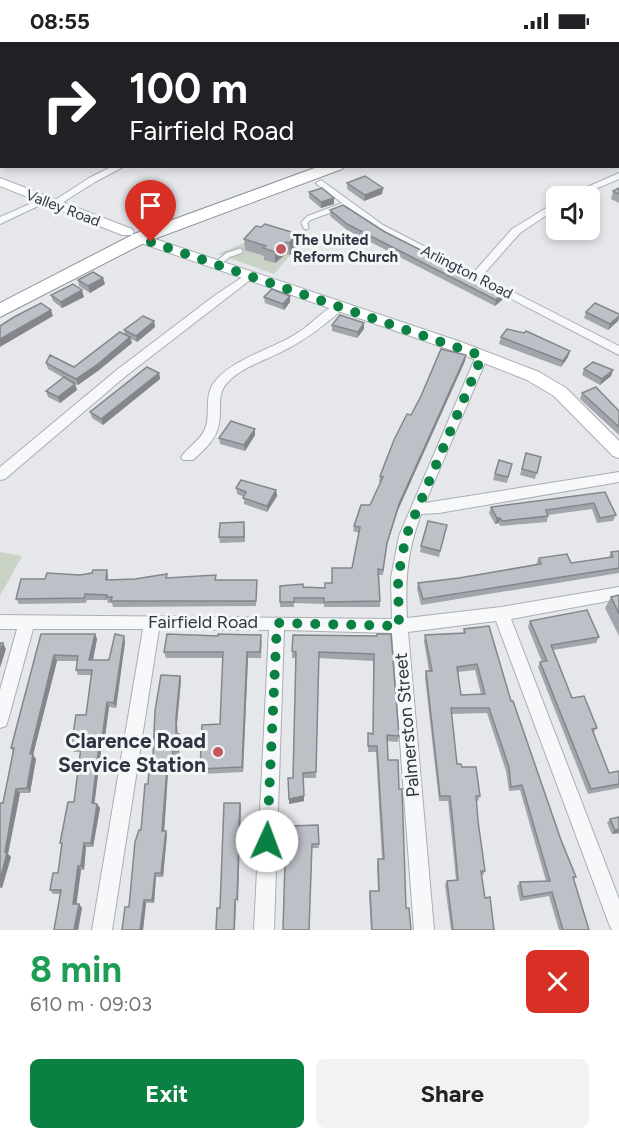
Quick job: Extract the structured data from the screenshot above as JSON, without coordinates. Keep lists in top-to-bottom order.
{
  "streets": {
    "street": [
      "Valley Road",
      "Arlington Road",
      "Fairfield Road",
      "Palmerston Street"
    ]
  },
  "crossings": [
    ["Valley Road", "Palmerston Street"],
    ["Fairfield Road", "Palmerston Street"]
  ],
  "places": ["The United Reform Church", "Clarence Road Service Station"],
  "page": {
    "status": "08:55",
    "turn": ["100 m", "Fairfield Road"],
    "heading": ["8 min", "610 m · 09:03"],
    "buttons": ["Exit", "Share"]
  }
}
